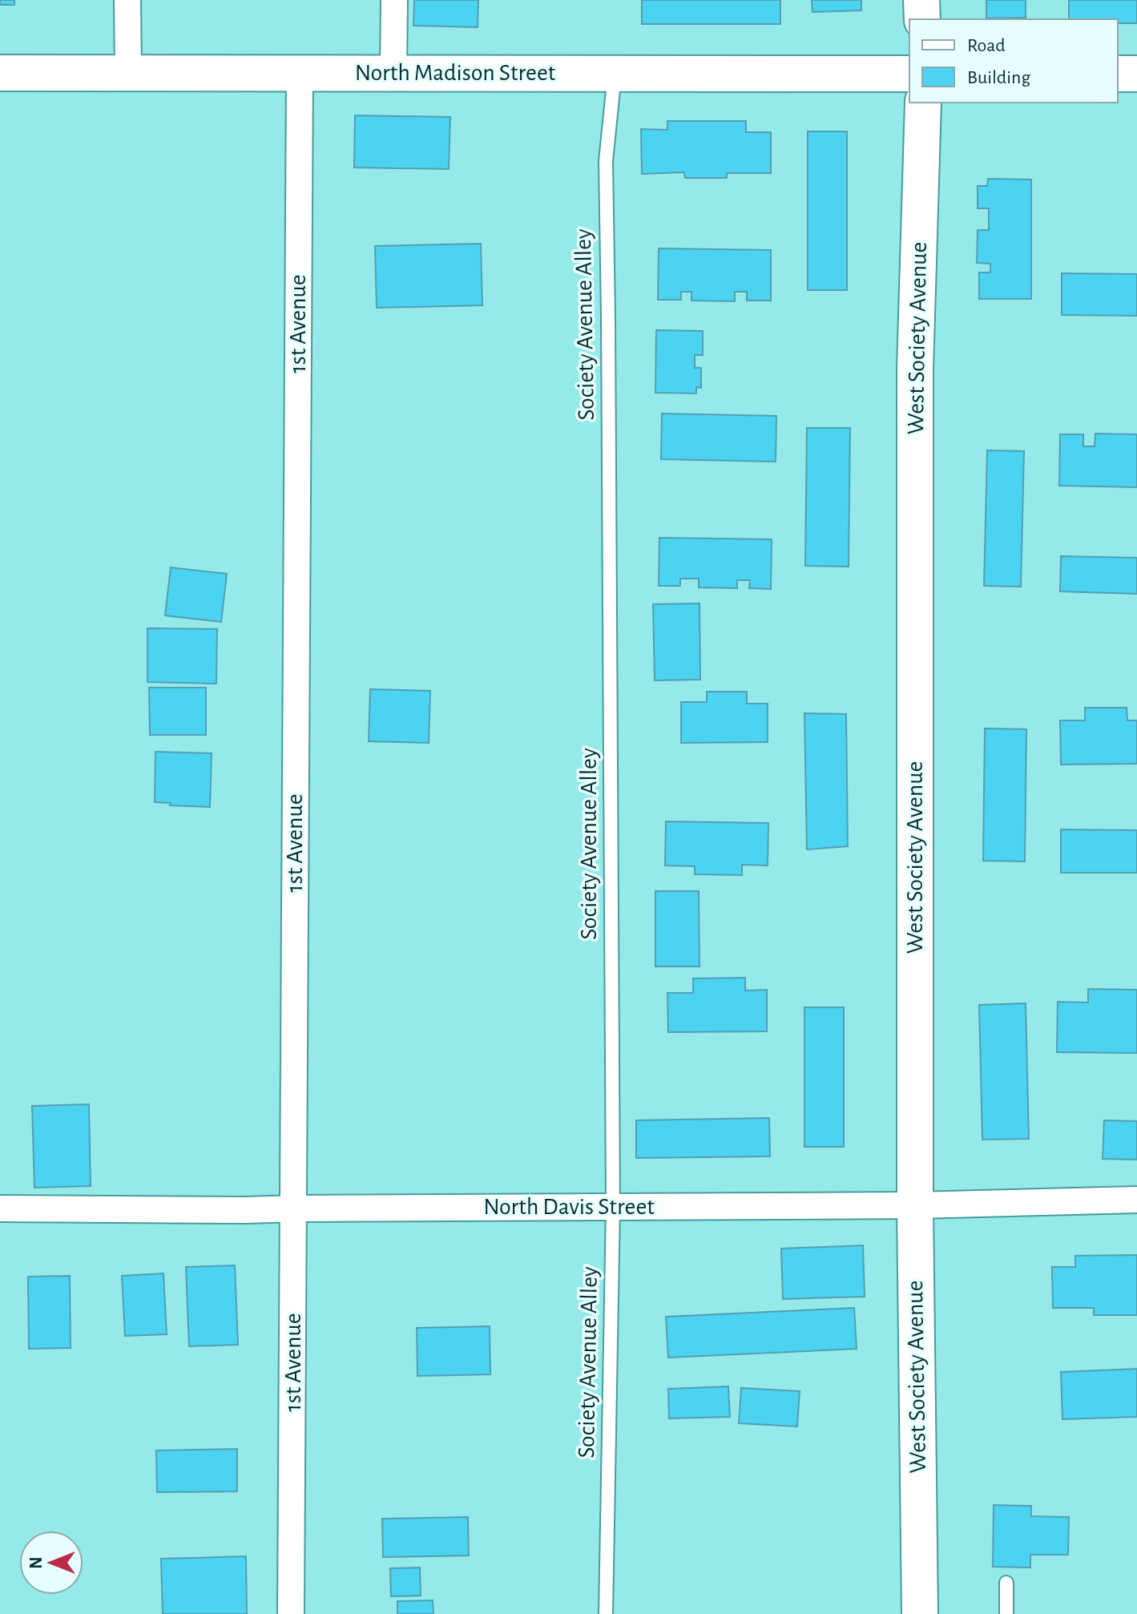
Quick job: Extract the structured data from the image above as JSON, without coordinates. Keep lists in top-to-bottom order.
{
  "streets": {
    "street": [
      "North Madison Street",
      "1st Avenue",
      "West Society Avenue",
      "North Davis Street"
    ],
    "lane": ["Society Avenue Alley"]
  },
  "crossings": [
    ["North Madison Street", "1st Avenue"],
    ["North Madison Street", "Society Avenue Alley"],
    ["1st Avenue", "North Davis Street"],
    ["Society Avenue Alley", "North Davis Street"],
    ["West Society Avenue", "North Davis Street"]
  ],
  "legend": ["Road", "Building"],
  "north": "left"
}
